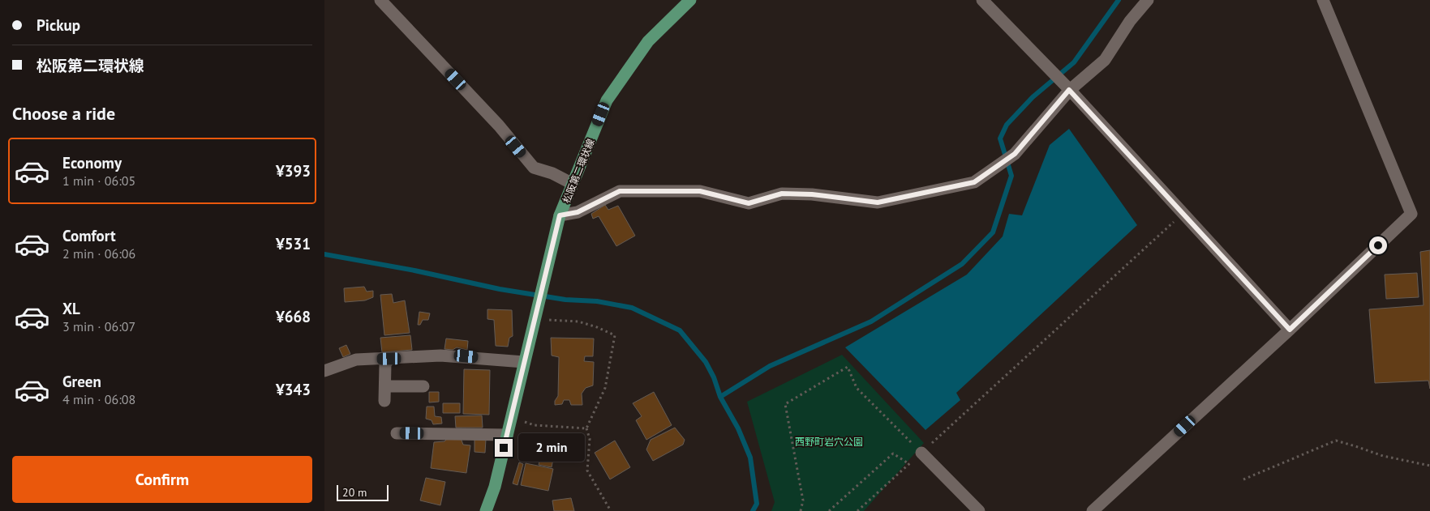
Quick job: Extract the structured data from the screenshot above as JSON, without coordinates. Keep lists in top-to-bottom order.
{
  "streets": {
    "main road": ["松阪第二環状線"]
  },
  "parks": ["西野町岩穴公園"],
  "scale_bar": "20 m",
  "page": {
    "banner": ["Pickup", "松阪第二環状線"],
    "heading": "Choose a ride",
    "list": [
      {
        "name": "Economy",
        "note": "1 min · 06:05",
        "value": "¥393"
      },
      {
        "name": "Comfort",
        "note": "2 min · 06:06",
        "value": "¥531"
      },
      {
        "name": "XL",
        "note": "3 min · 06:07",
        "value": "¥668"
      },
      {
        "name": "Green",
        "note": "4 min · 06:08",
        "value": "¥343"
      }
    ],
    "bubble": "2 min",
    "buttons": "Confirm",
    "scale": "20 m"
  }
}
